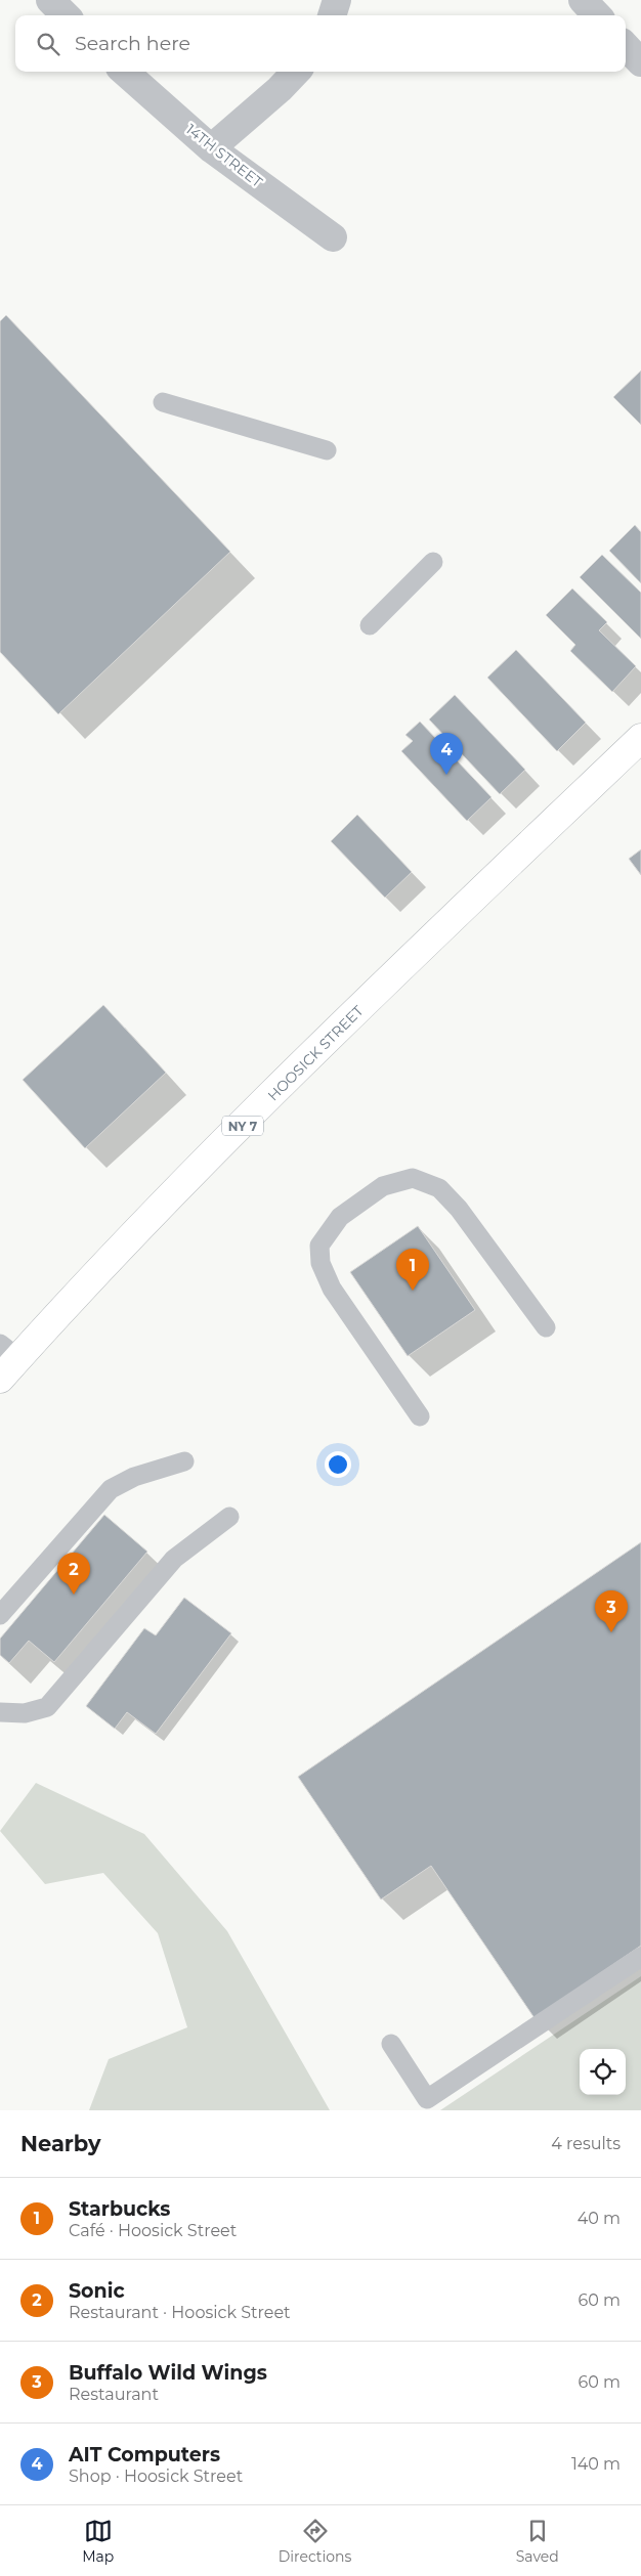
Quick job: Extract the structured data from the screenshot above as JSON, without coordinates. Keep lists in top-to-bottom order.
{
  "streets": {
    "highway": ["HOOSICK STREET", "NY 7"],
    "street": ["14TH STREET"]
  },
  "page": {
    "search": "Search here",
    "pins": [
      "4",
      "1",
      "2",
      "3"
    ],
    "heading": ["Nearby", "4 results"],
    "list": [
      {
        "mark": "1",
        "name": "Starbucks",
        "note": "Café · Hoosick Street",
        "value": "40 m"
      },
      {
        "mark": "2",
        "name": "Sonic",
        "note": "Restaurant · Hoosick Street",
        "value": "60 m"
      },
      {
        "mark": "3",
        "name": "Buffalo Wild Wings",
        "note": "Restaurant",
        "value": "60 m"
      },
      {
        "mark": "4",
        "name": "AIT Computers",
        "note": "Shop · Hoosick Street",
        "value": "140 m"
      }
    ],
    "nav": ["Map", "Directions", "Saved"]
  }
}
